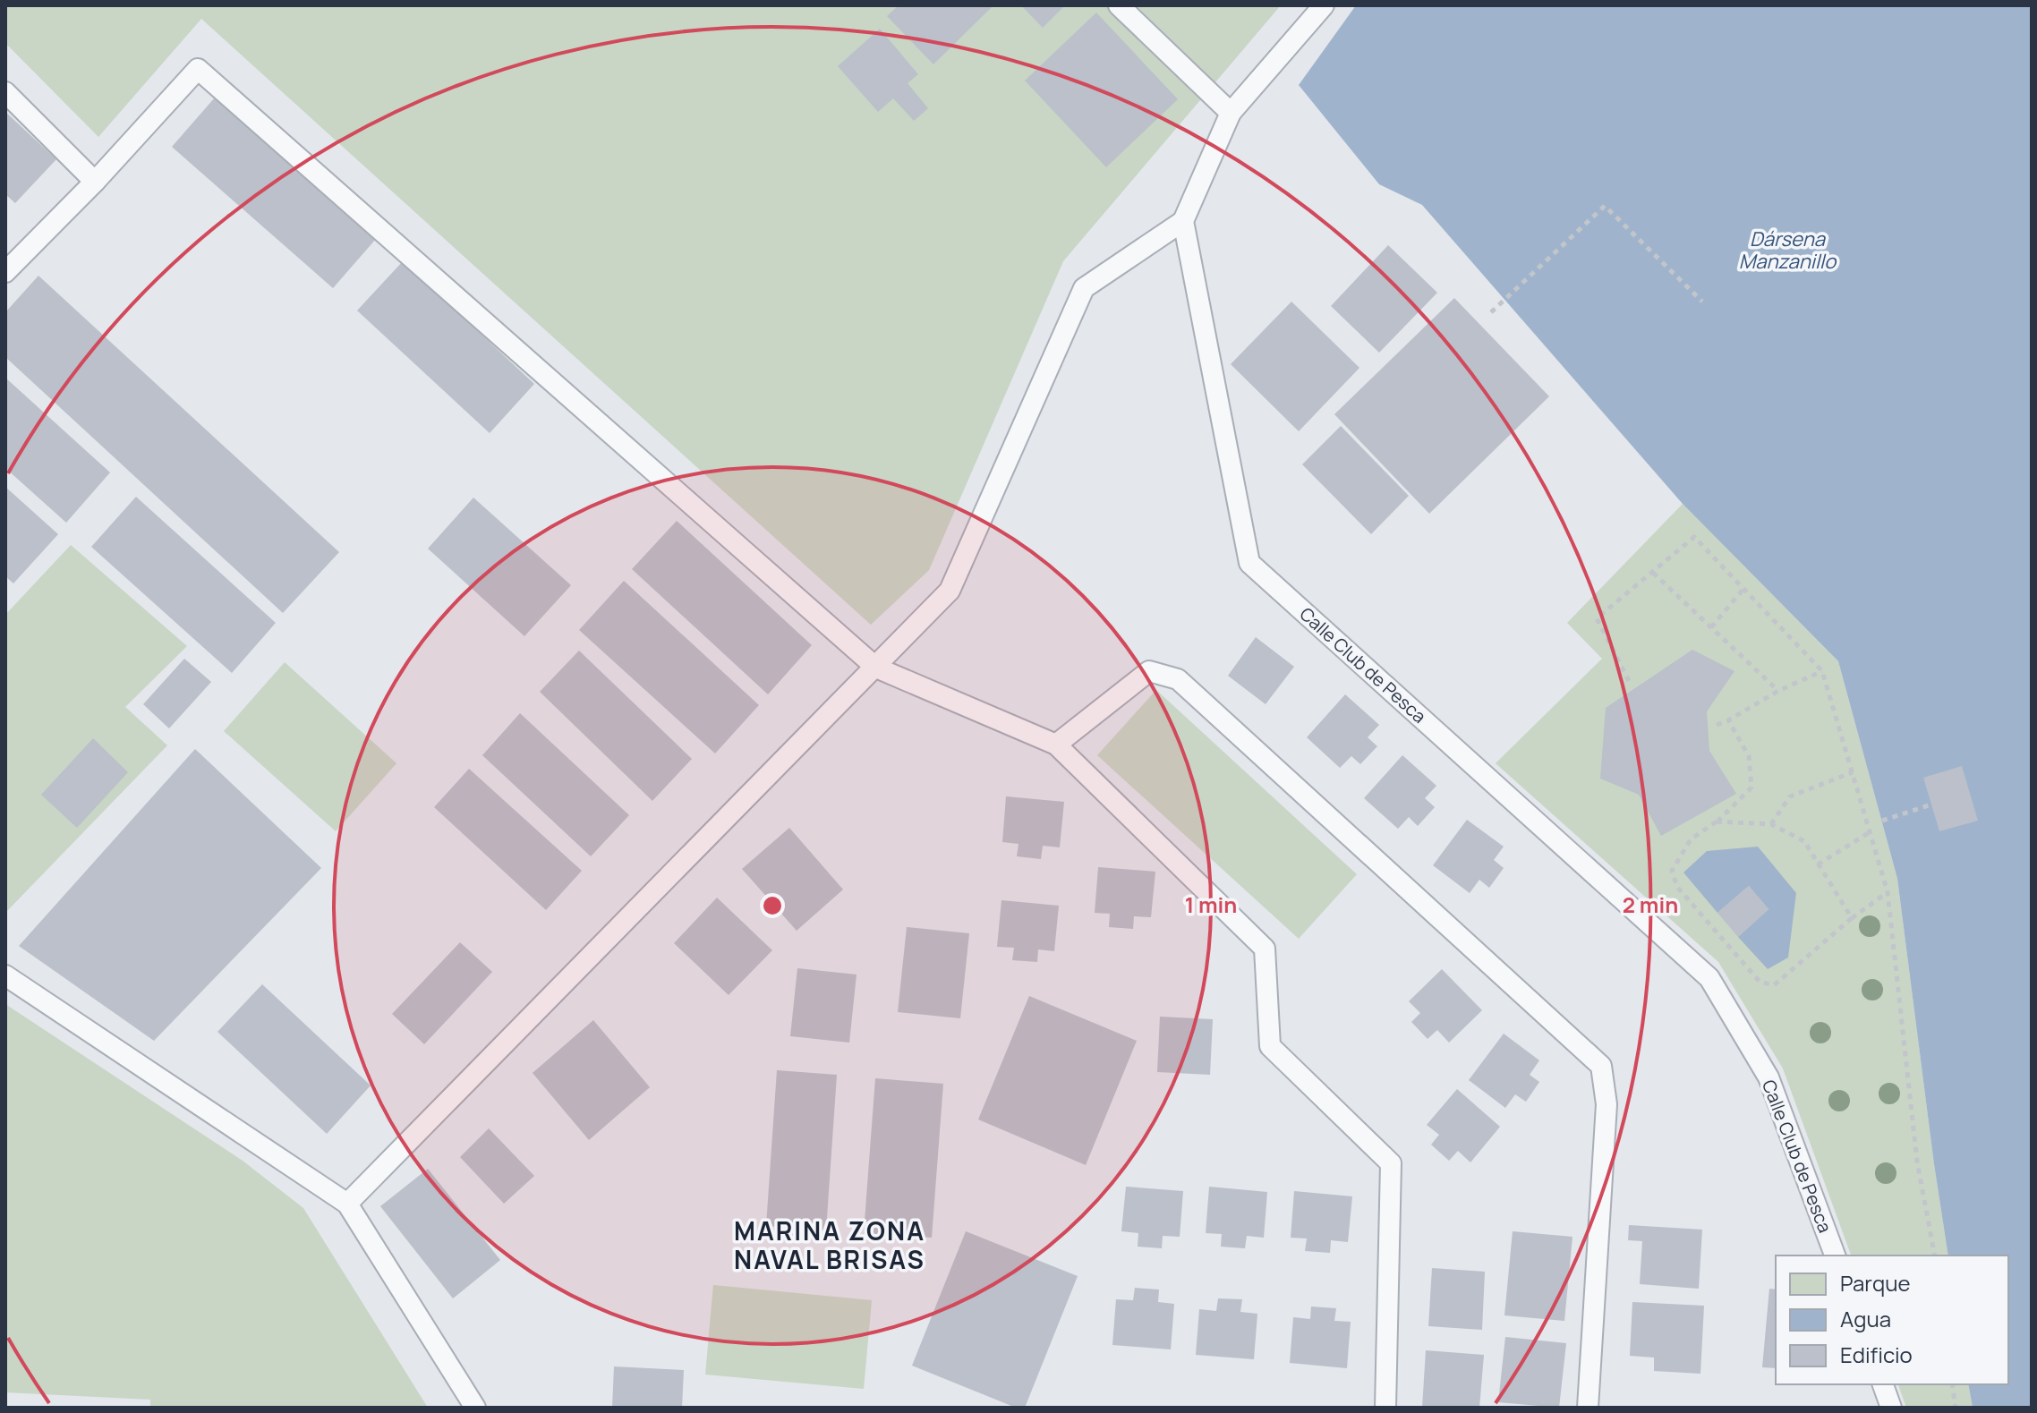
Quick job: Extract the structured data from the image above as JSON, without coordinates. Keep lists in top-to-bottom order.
{
  "streets": {
    "lane": ["Calle Club de Pesca"]
  },
  "districts": ["MARINA ZONA NAVAL BRISAS"],
  "water": ["Dársena Manzanillo"],
  "legend": ["Parque", "Agua", "Edificio"],
  "rings": ["1 min", "2 min"]
}
